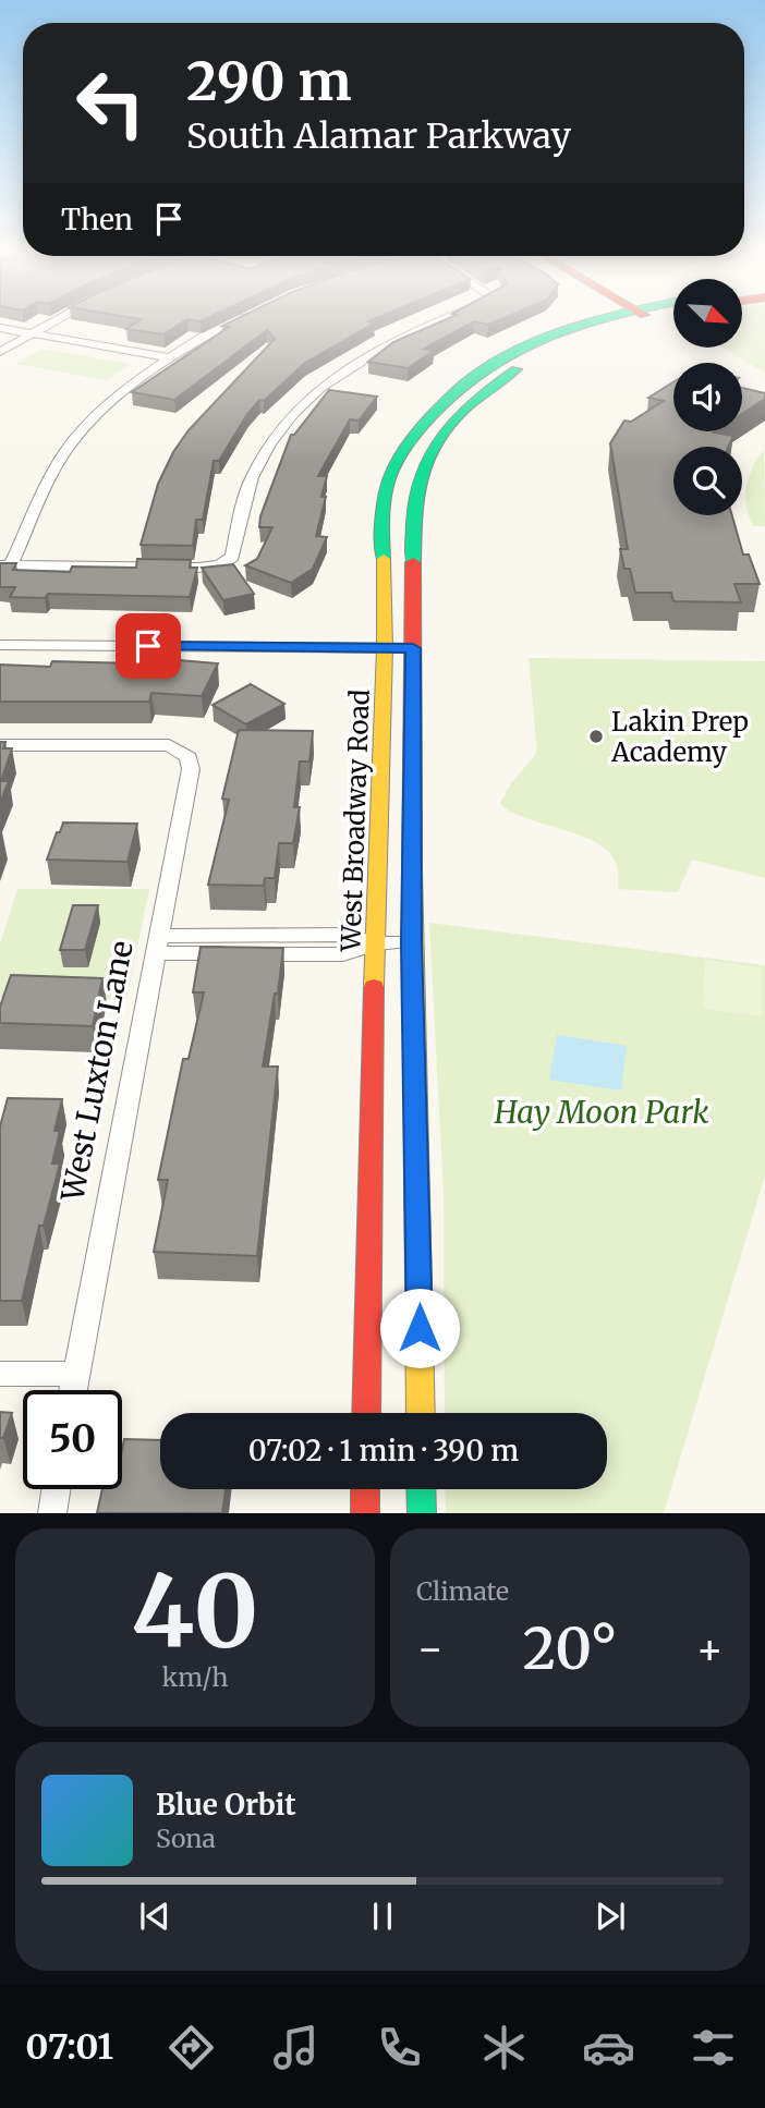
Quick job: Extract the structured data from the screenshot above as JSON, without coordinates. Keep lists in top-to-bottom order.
{
  "streets": {
    "main road": ["West Broadway Road"],
    "street": ["West Luxton Lane"]
  },
  "parks": ["Hay Moon Park"],
  "places": ["Lakin Prep Academy"],
  "north": "bottom right",
  "page": {
    "turn": ["290 m", "South Alamar Parkway"],
    "then": "Then",
    "limit": "50",
    "trip": "07:02 · 1 min · 390 m",
    "tile": [
      ["40", "km/h"],
      "Climate"
    ],
    "heat": ["−", "20°", "+"],
    "song": ["Blue Orbit", "Sona"],
    "tabs": "07:01"
  }
}
